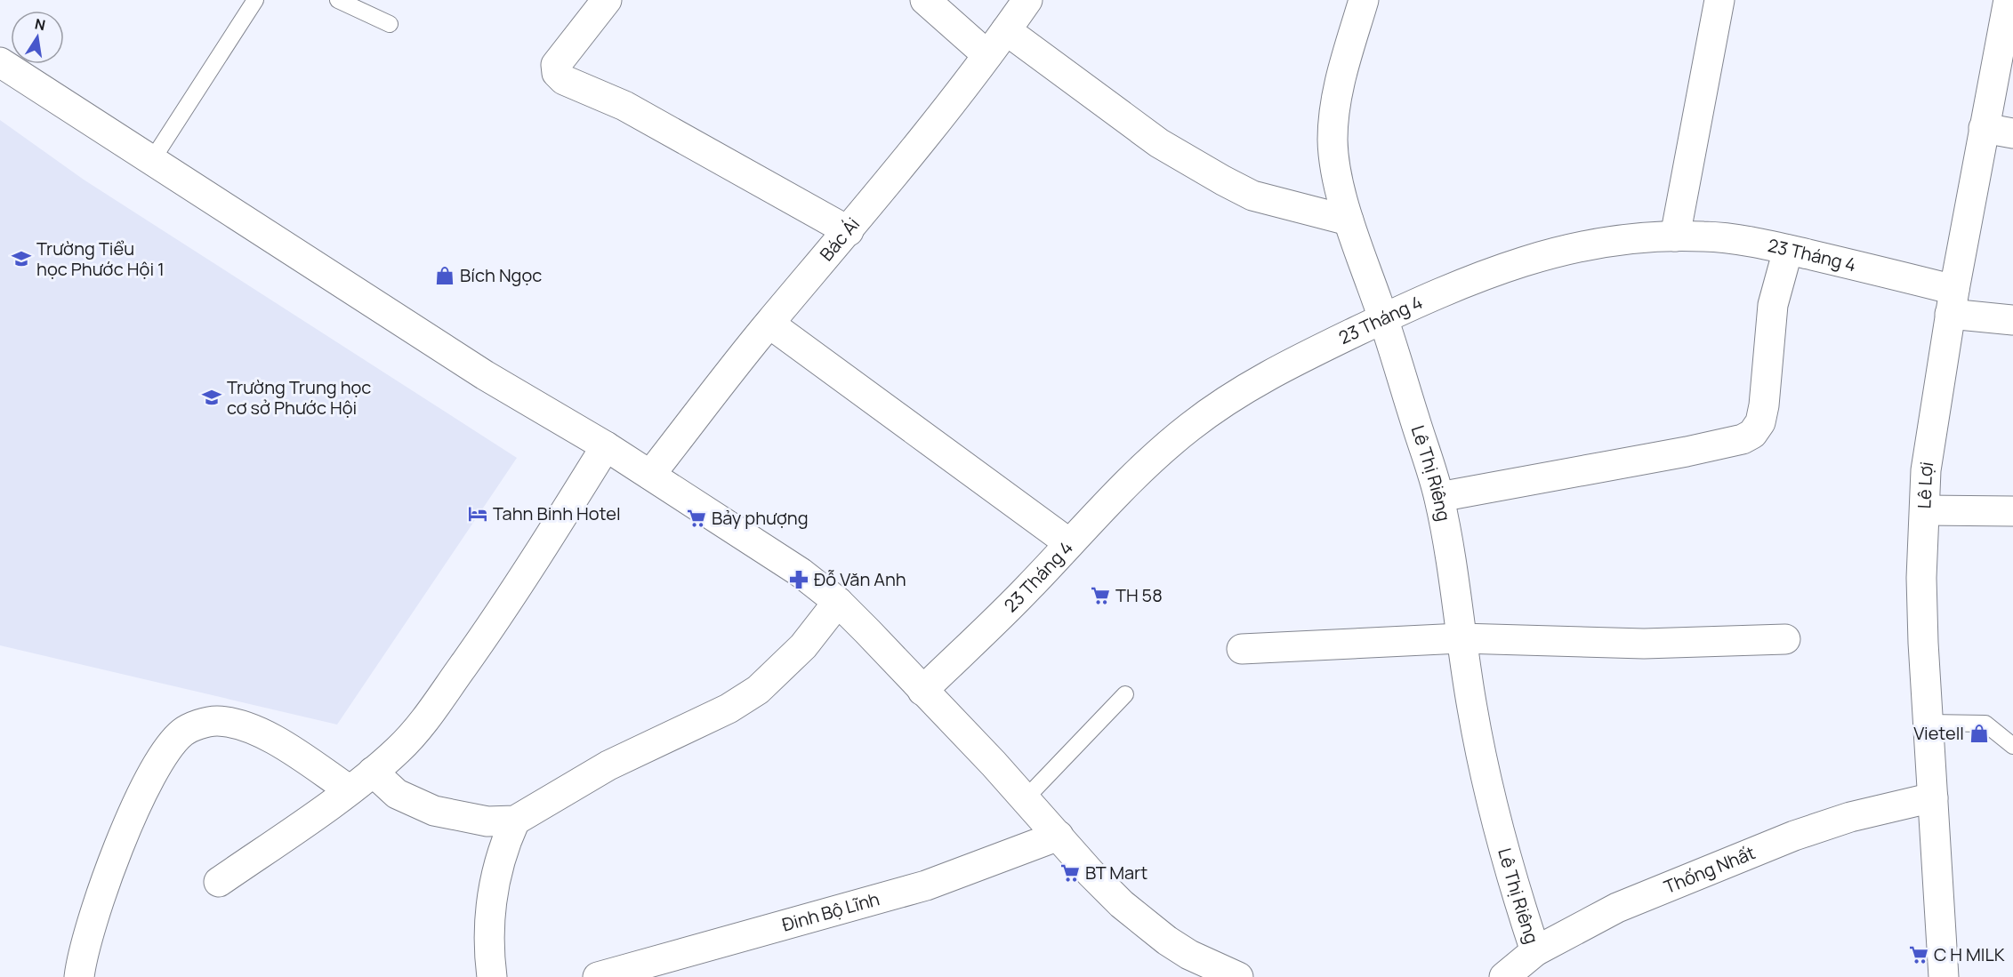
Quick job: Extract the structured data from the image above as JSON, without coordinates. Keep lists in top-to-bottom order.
{
  "streets": {
    "street": [
      "Bác Ái",
      "23 Tháng 4",
      "Lê Thị Riêng",
      "Lê Lợi",
      "Thống Nhất",
      "Đinh Bộ Lĩnh"
    ]
  },
  "crossings": [
    ["23 Tháng 4", "Lê Thị Riêng"],
    ["23 Tháng 4", "Lê Lợi"],
    ["Lê Thị Riêng", "Thống Nhất"],
    ["Lê Lợi", "Thống Nhất"]
  ],
  "places": {
    "school or university": ["Trường Tiểu học Phước Hội 1", "Trường Trung học cơ sở Phước Hội"],
    "shop": ["Bích Ngọc", "Vietell"],
    "hotel": ["Tahn Binh Hotel"],
    "supermarket": [
      "Bảy phượng",
      "TH 58",
      "BT Mart",
      "C H MILK"
    ],
    "pharmacy": ["Đỗ Văn Anh"]
  },
  "north": "top"
}
